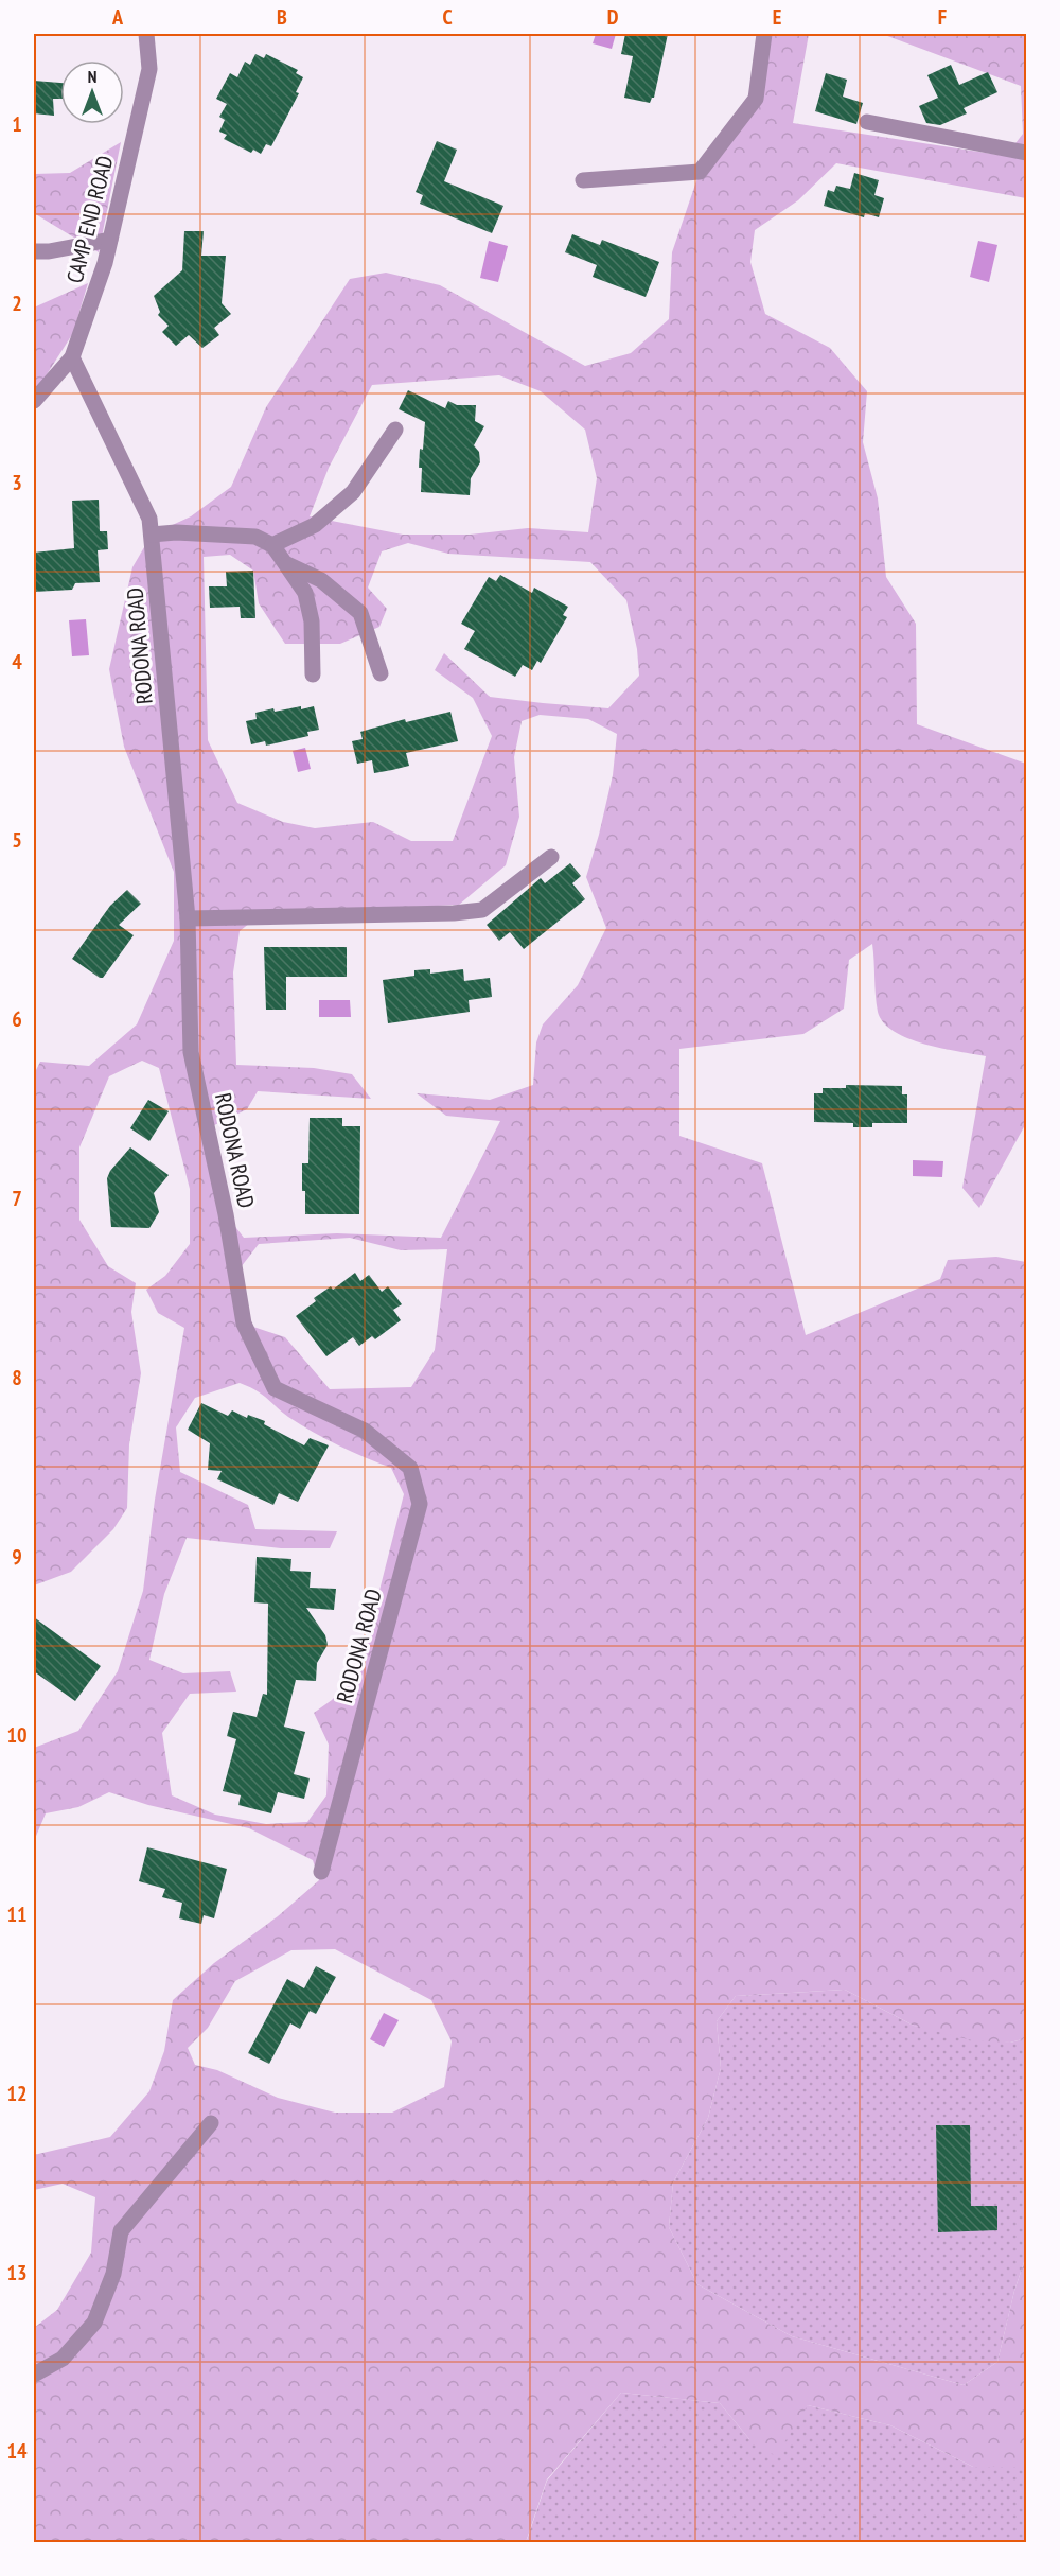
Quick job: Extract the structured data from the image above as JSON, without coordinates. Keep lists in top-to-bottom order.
{
  "streets": {
    "street": ["CAMP END ROAD", "RODONA ROAD"]
  },
  "crossings": [
    ["CAMP END ROAD", "RODONA ROAD"]
  ],
  "north": "top",
  "grid": {
    "columns": [
      "A",
      "B",
      "C",
      "D",
      "E",
      "F"
    ],
    "rows": [
      "1",
      "2",
      "3",
      "4",
      "5",
      "6",
      "7",
      "8",
      "9",
      "10",
      "11",
      "12",
      "13",
      "14"
    ]
  }
}
